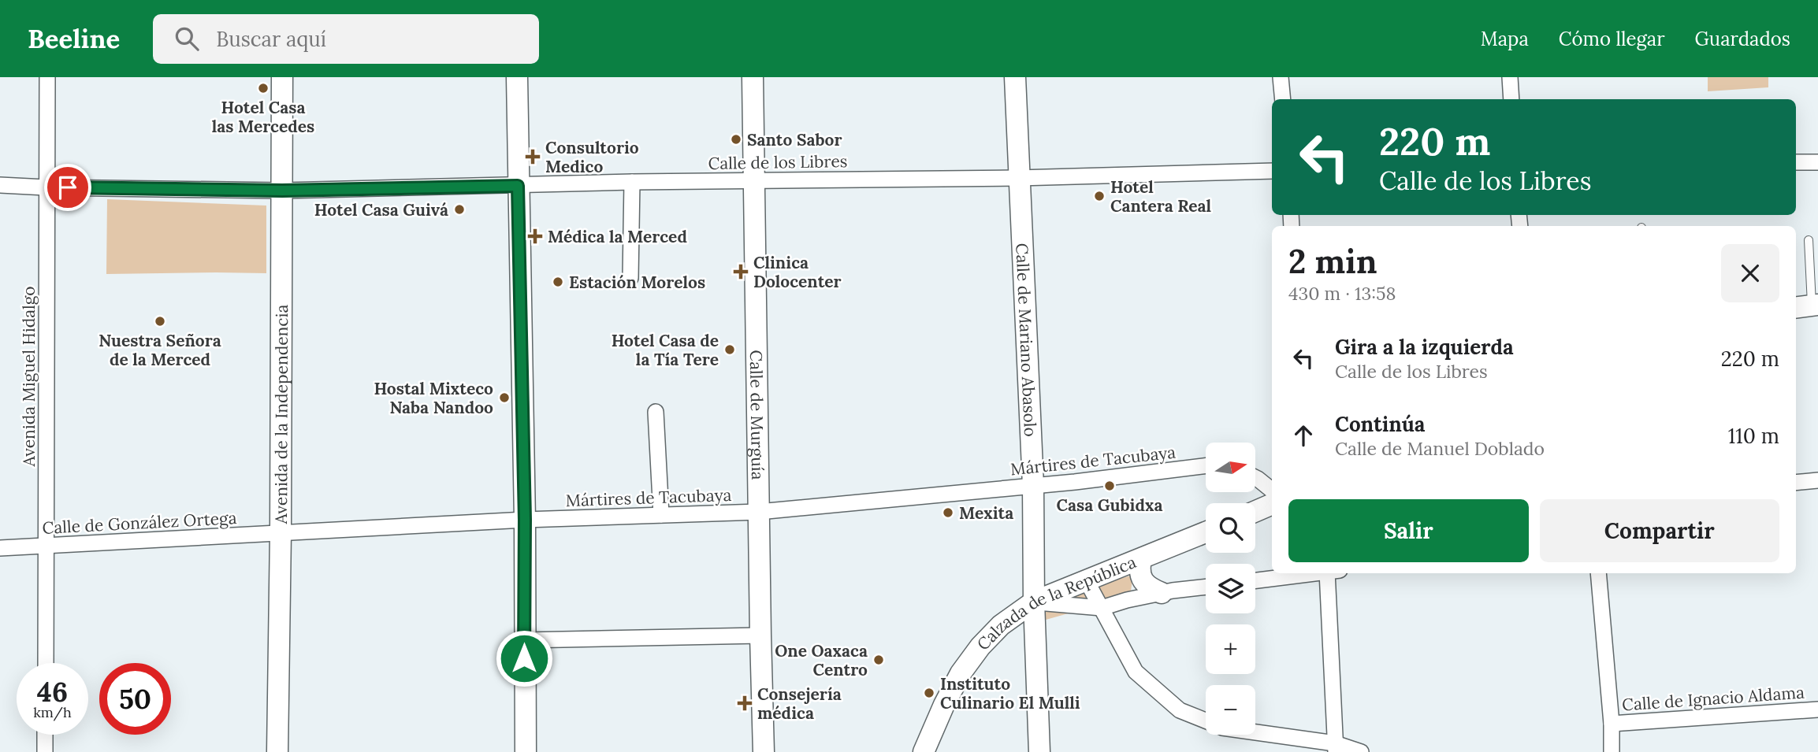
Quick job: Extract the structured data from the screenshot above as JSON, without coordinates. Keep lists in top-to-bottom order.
{
  "streets": {
    "main road": [
      "Calle de Mariano Abasolo",
      "Avenida de la Independencia",
      "Calle de Murguía",
      "Calzada de la República"
    ],
    "street": [
      "Calle de los Libres",
      "Avenida Miguel Hidalgo",
      "Mártires de Tacubaya",
      "Calle de González Ortega",
      "Calle de Ignacio Aldama"
    ]
  },
  "crossings": [
    ["Calle de los Libres", "Calle de Mariano Abasolo"],
    ["Calle de los Libres", "Avenida Miguel Hidalgo"],
    ["Calle de los Libres", "Avenida de la Independencia"],
    ["Calle de los Libres", "Calle de Murguía"],
    ["Calle de Mariano Abasolo", "Mártires de Tacubaya"],
    ["Calle de Mariano Abasolo", "Calzada de la República"],
    ["Avenida Miguel Hidalgo", "Calle de González Ortega"],
    ["Avenida de la Independencia", "Mártires de Tacubaya"],
    ["Avenida de la Independencia", "Calle de González Ortega"],
    ["Calle de Murguía", "Mártires de Tacubaya"],
    ["Mártires de Tacubaya", "Calle de González Ortega"]
  ],
  "places": {
    "other": [
      "Hotel Casa las Mercedes",
      "Santo Sabor",
      "Hotel Cantera Real",
      "Hotel Casa Guivá",
      "Estación Morelos",
      "Nuestra Señora de la Merced",
      "Hotel Casa de la Tía Tere",
      "Hostal Mixteco Naba Nandoo",
      "Casa Gubidxa",
      "Mexita",
      "One Oaxaca Centro",
      "Instituto Culinario El Mulli"
    ],
    "health": [
      "Consultorio Medico",
      "Médica la Merced",
      "Clinica Dolocenter",
      "Consejería médica"
    ]
  },
  "north": "right",
  "page": {
    "header": "Beeline",
    "search": "Buscar aquí",
    "nav": ["Mapa", "Cómo llegar", "Guardados"],
    "turn": ["220 m", "Calle de los Libres"],
    "heading": ["2 min", "430 m · 13:58"],
    "list": [
      {
        "name": "Gira a la izquierda",
        "note": "Calle de los Libres",
        "value": "220 m"
      },
      {
        "name": "Continúa",
        "note": "Calle de Manuel Doblado",
        "value": "110 m"
      }
    ],
    "map_buttons": ["+", "−"],
    "buttons": ["Salir", "Compartir"],
    "speed": "46 km/h",
    "limit": "50"
  }
}
